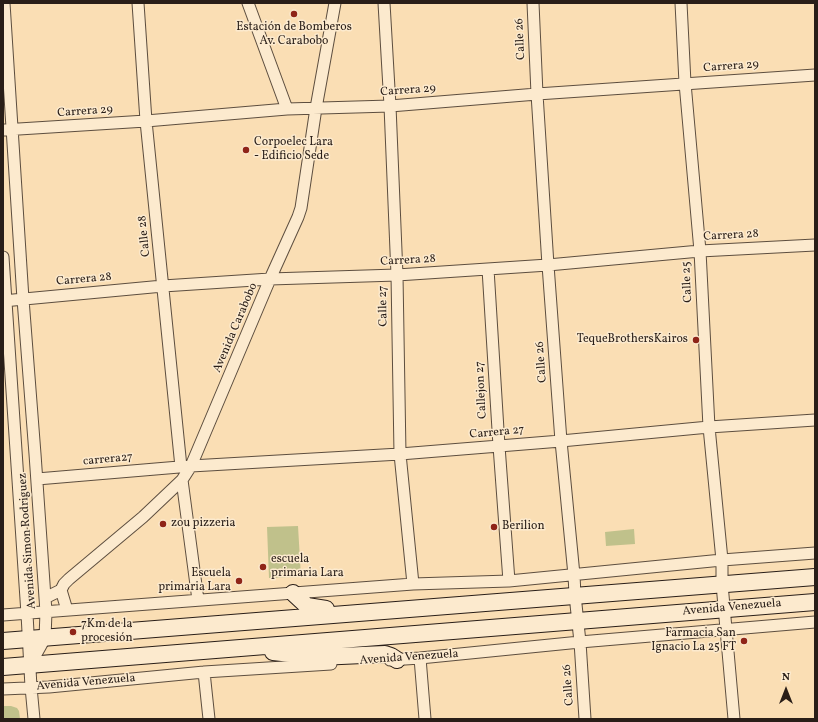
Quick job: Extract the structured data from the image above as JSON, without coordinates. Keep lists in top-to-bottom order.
{
  "streets": {
    "street": [
      "Calle 26",
      "Carrera 29",
      "Calle 28",
      "Carrera 28",
      "Calle 25",
      "Calle 27",
      "Avenida Carabobo",
      "Callejon 27",
      "Carrera 27",
      "carrera27",
      "Avenida Simon Rodriguez",
      "Avenida Venezuela"
    ]
  },
  "crossings": [
    ["Calle 26", "Carrera 29"],
    ["Calle 26", "Carrera 28"],
    ["Calle 26", "Carrera 27"],
    ["Calle 26", "Avenida Venezuela"],
    ["Carrera 29", "Calle 28"],
    ["Carrera 29", "Calle 25"],
    ["Carrera 29", "Calle 27"],
    ["Carrera 29", "Avenida Carabobo"],
    ["Carrera 29", "Avenida Simon Rodriguez"],
    ["Calle 28", "Carrera 28"],
    ["Calle 28", "Avenida Carabobo"],
    ["Calle 28", "Carrera 27"],
    ["Calle 28", "carrera27"],
    ["Carrera 28", "Calle 25"],
    ["Carrera 28", "Calle 27"],
    ["Carrera 28", "Avenida Carabobo"],
    ["Carrera 28", "Callejon 27"],
    ["Carrera 28", "Avenida Simon Rodriguez"],
    ["Calle 25", "Carrera 27"],
    ["Calle 25", "Avenida Venezuela"],
    ["Calle 27", "Carrera 27"],
    ["Avenida Carabobo", "Carrera 27"],
    ["Avenida Carabobo", "carrera27"],
    ["Avenida Carabobo", "Avenida Simon Rodriguez"],
    ["Callejon 27", "Carrera 27"],
    ["Carrera 27", "carrera27"],
    ["carrera27", "Avenida Simon Rodriguez"],
    ["Avenida Simon Rodriguez", "Avenida Venezuela"]
  ],
  "places": [
    "Estación de Bomberos Av. Carabobo",
    "Corpoelec Lara - Edificio Sede",
    "TequeBrothersKairos",
    "zou pizzeria",
    "Berilion",
    "escuela primaria Lara",
    "Escuela primaria Lara",
    "7Km de la procesión",
    "Farmacia San Ignacio La 25 FT"
  ],
  "north": "top"
}
